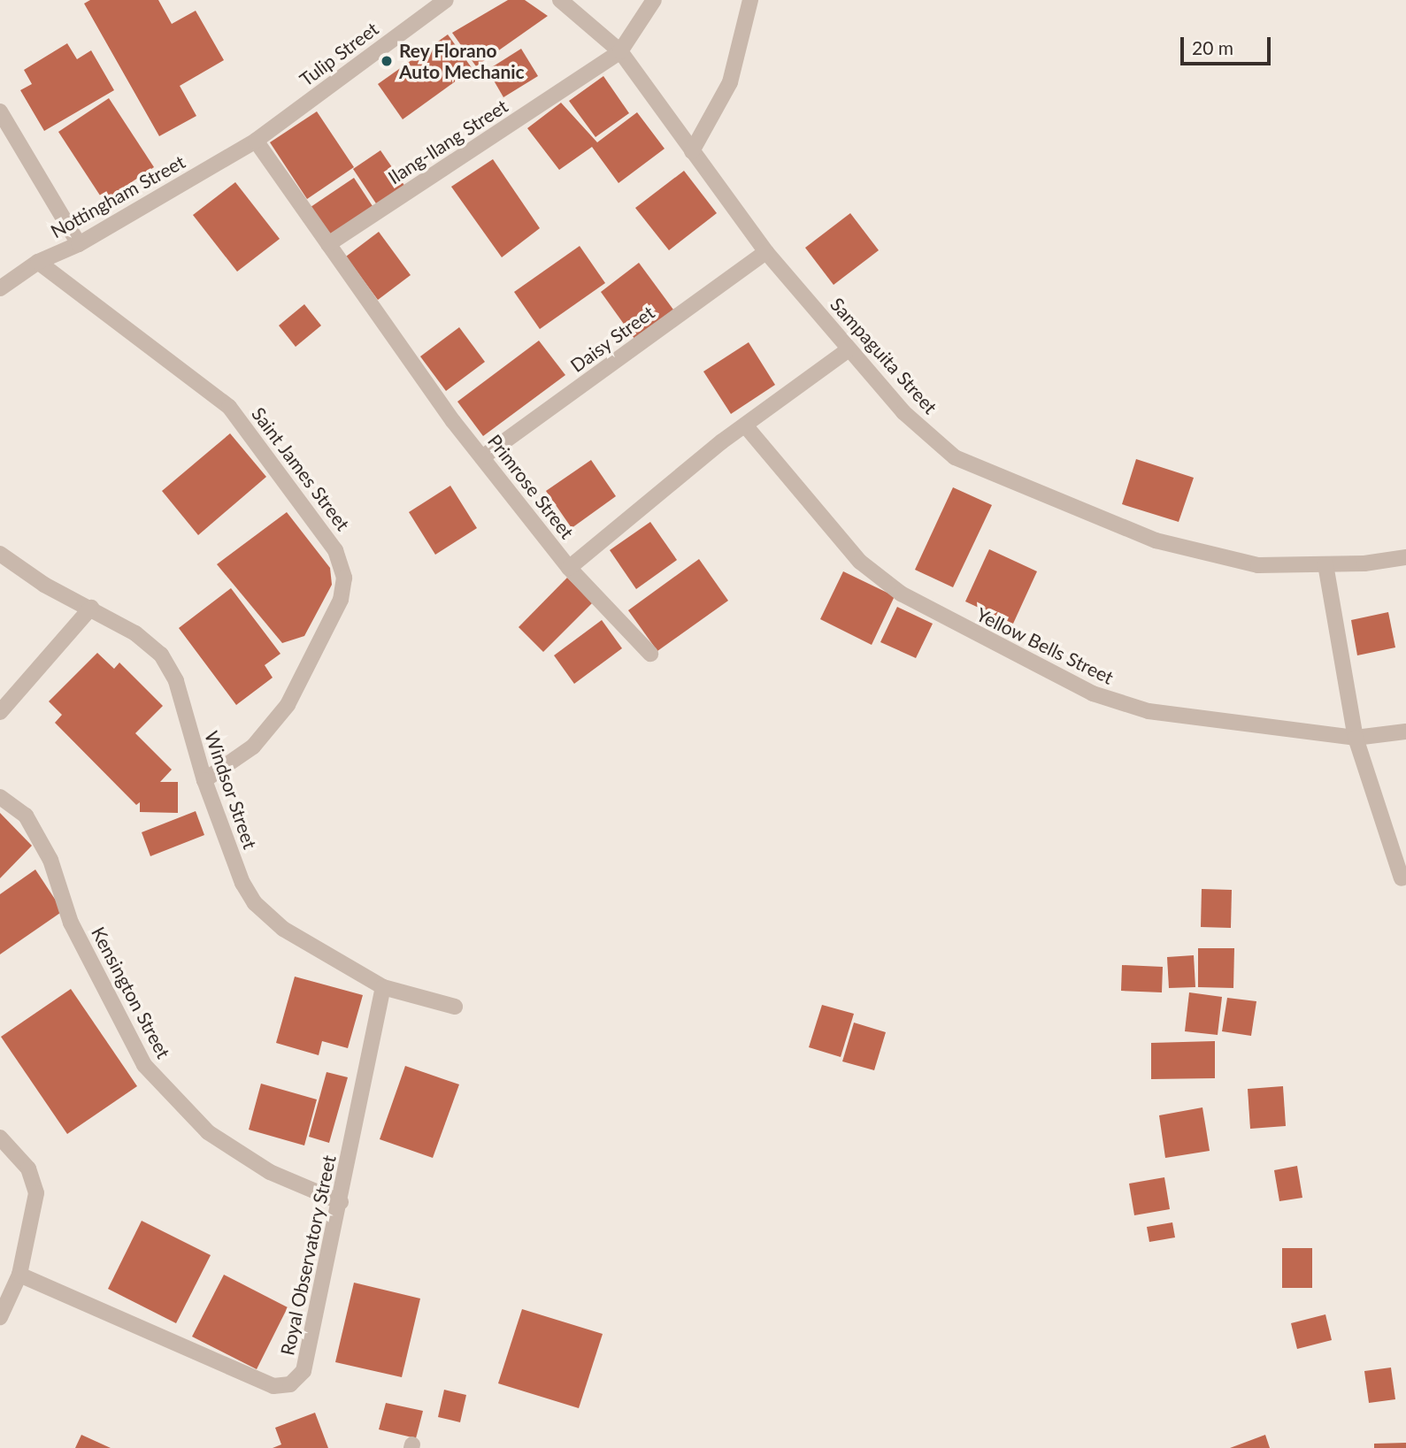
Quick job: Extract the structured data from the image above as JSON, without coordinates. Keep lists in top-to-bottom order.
{
  "streets": {
    "street": [
      "Tulip Street",
      "Ilang-Ilang Street",
      "Nottingham Street",
      "Daisy Street",
      "Sampaguita Street",
      "Saint James Street",
      "Primrose Street",
      "Yellow Bells Street",
      "Windsor Street",
      "Kensington Street",
      "Royal Observatory Street"
    ]
  },
  "crossings": [
    ["Tulip Street", "Nottingham Street"],
    ["Tulip Street", "Primrose Street"],
    ["Ilang-Ilang Street", "Sampaguita Street"],
    ["Ilang-Ilang Street", "Primrose Street"],
    ["Nottingham Street", "Saint James Street"],
    ["Nottingham Street", "Primrose Street"],
    ["Daisy Street", "Sampaguita Street"],
    ["Daisy Street", "Primrose Street"],
    ["Sampaguita Street", "Primrose Street"],
    ["Saint James Street", "Windsor Street"],
    ["Primrose Street", "Yellow Bells Street"],
    ["Windsor Street", "Royal Observatory Street"],
    ["Kensington Street", "Royal Observatory Street"]
  ],
  "places": ["Rey Florano Auto Mechanic"],
  "scale_bar": "20 m"
}
